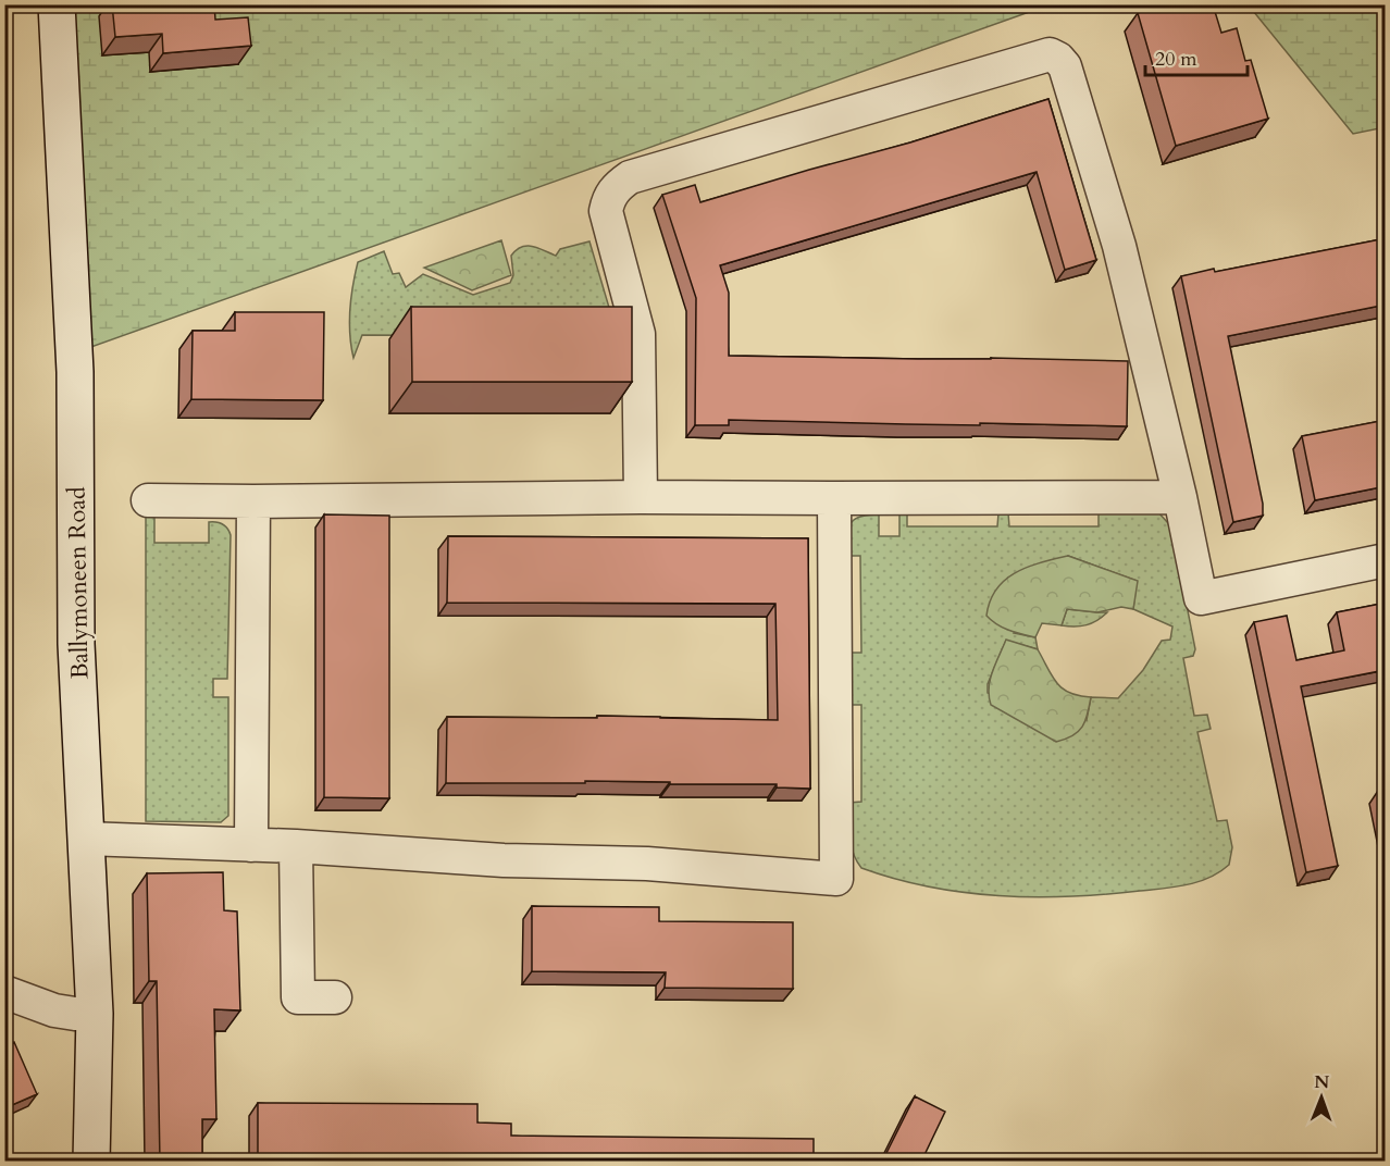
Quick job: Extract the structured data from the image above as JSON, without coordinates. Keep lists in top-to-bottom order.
{
  "streets": {
    "street": ["Ballymoneen Road"]
  },
  "scale_bar": "20 m",
  "north": "top"
}
